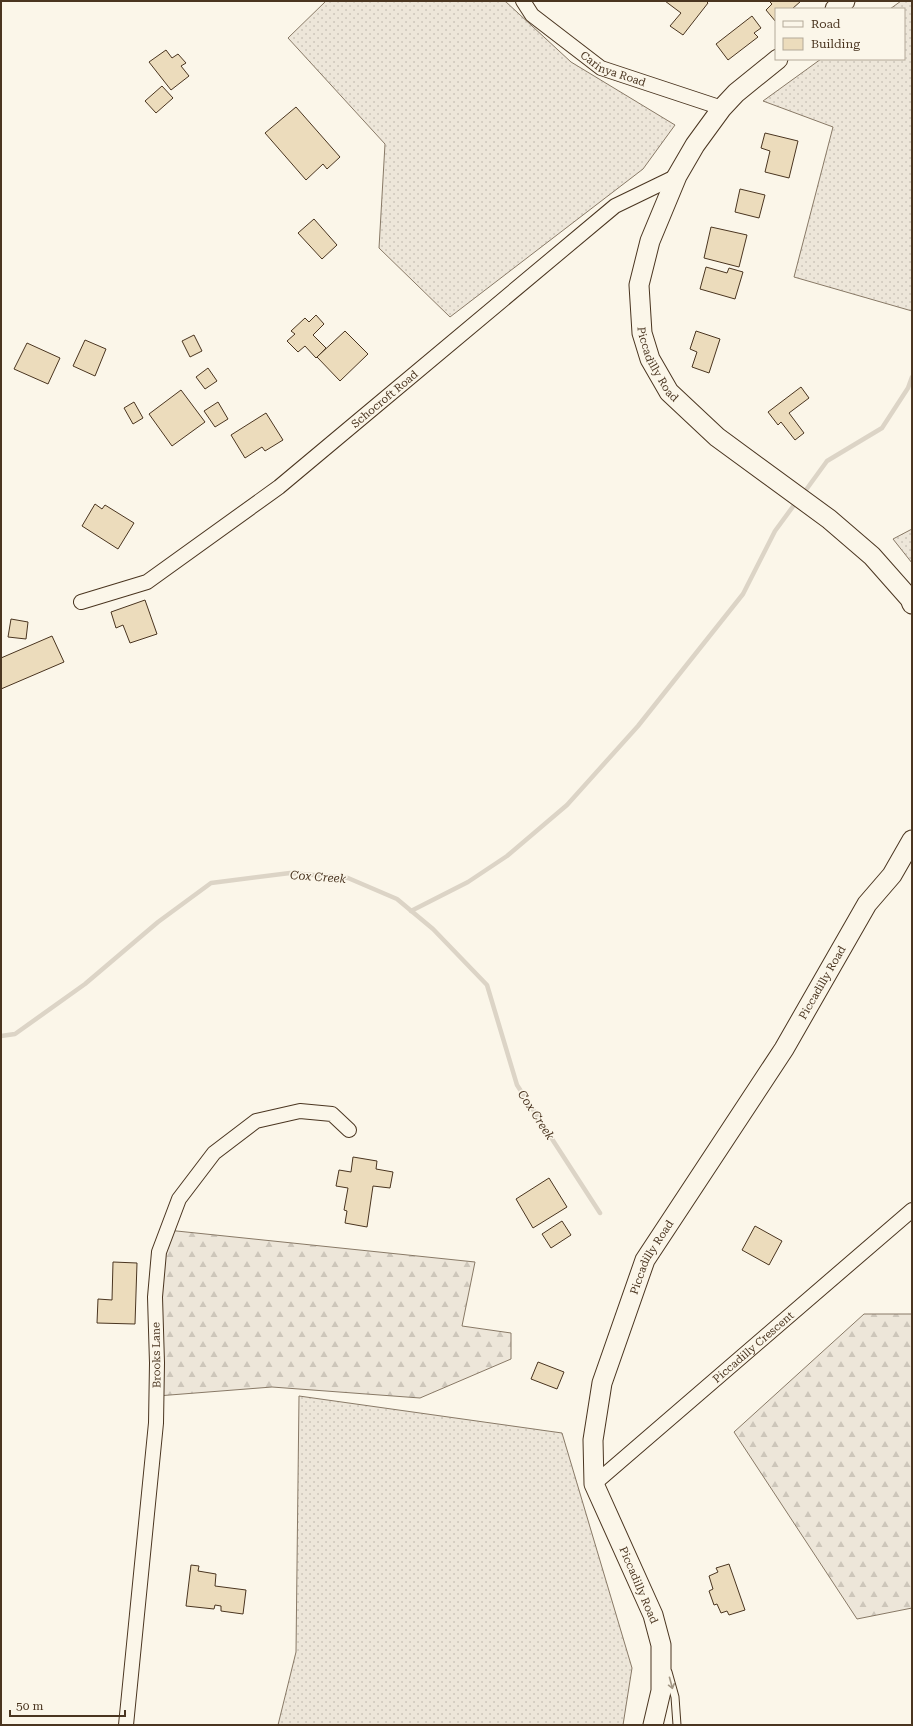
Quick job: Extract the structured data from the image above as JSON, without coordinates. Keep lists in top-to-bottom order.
{
  "streets": {
    "main road": ["Piccadilly Road"],
    "street": [
      "Carinya Road",
      "Schocroft Road",
      "Piccadilly Crescent",
      "Brooks Lane"
    ]
  },
  "crossings": [
    ["Carinya Road", "Piccadilly Road"],
    ["Piccadilly Road", "Schocroft Road"],
    ["Piccadilly Road", "Piccadilly Crescent"]
  ],
  "water": ["Cox Creek"],
  "legend": ["Road", "Building"],
  "scale_bar": "50 m"
}
